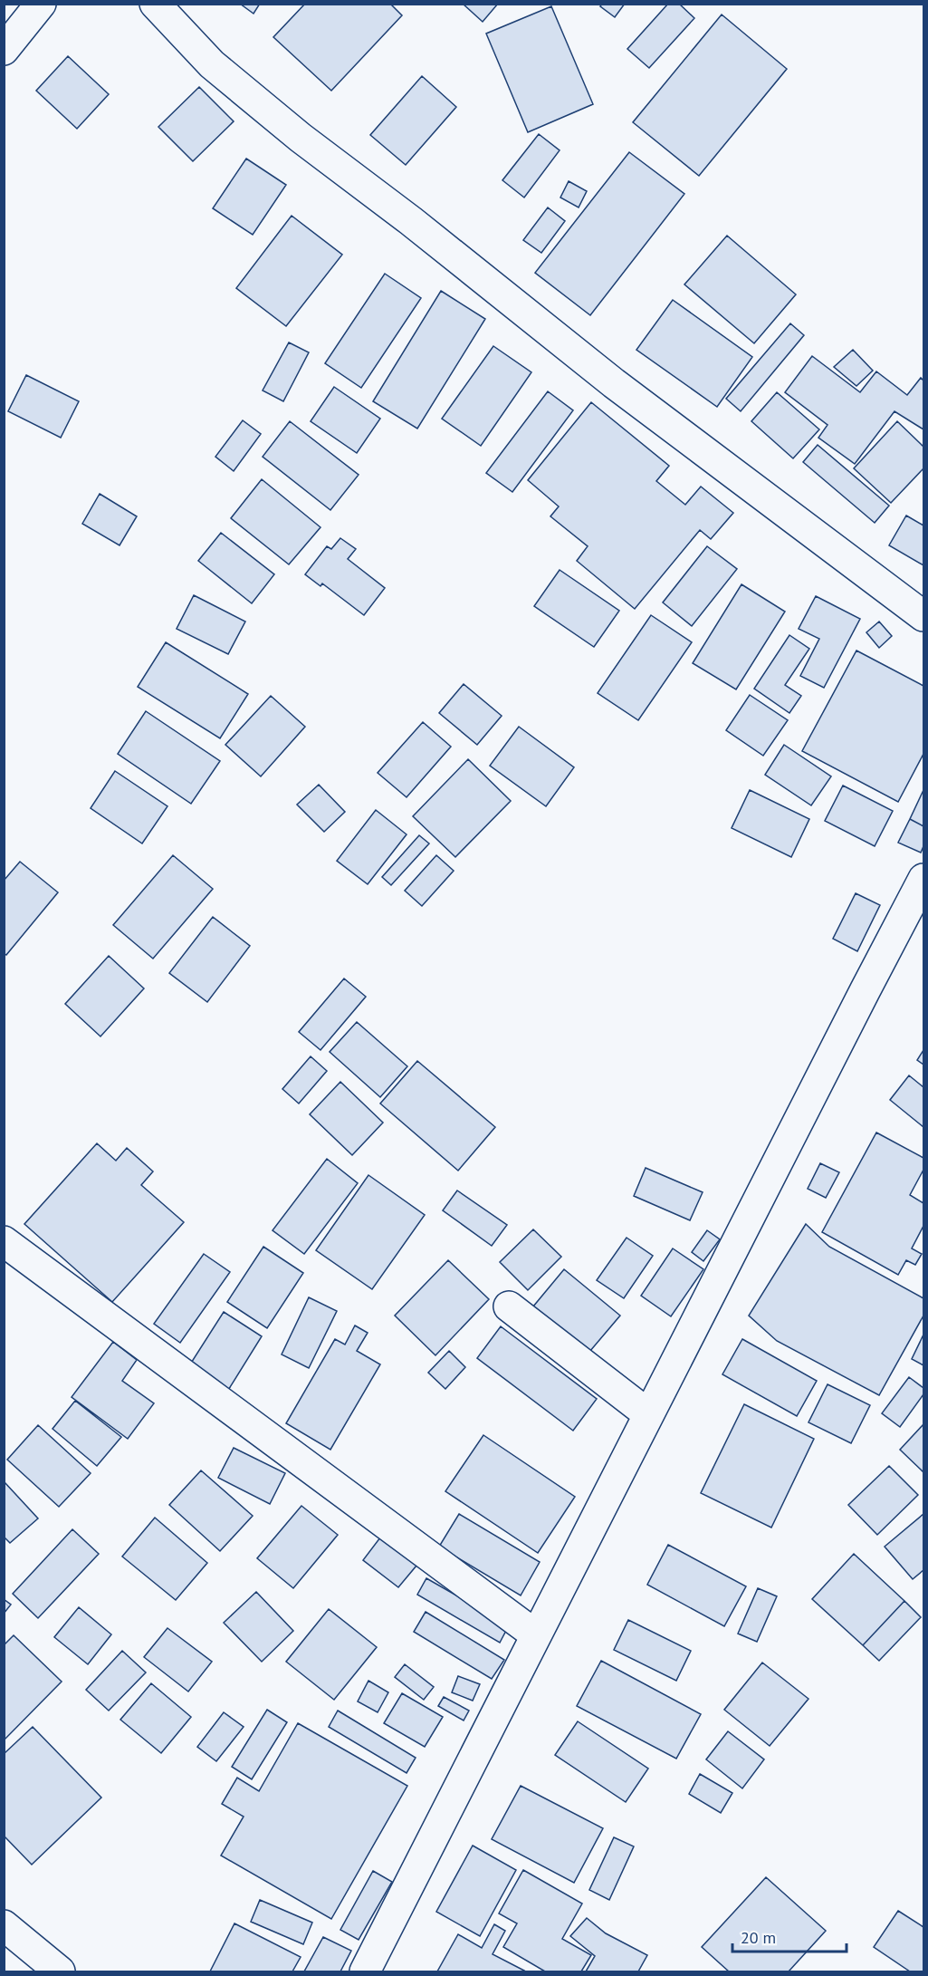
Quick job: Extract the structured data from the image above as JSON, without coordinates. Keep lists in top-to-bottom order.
{
  "scale_bar": "20 m"
}
